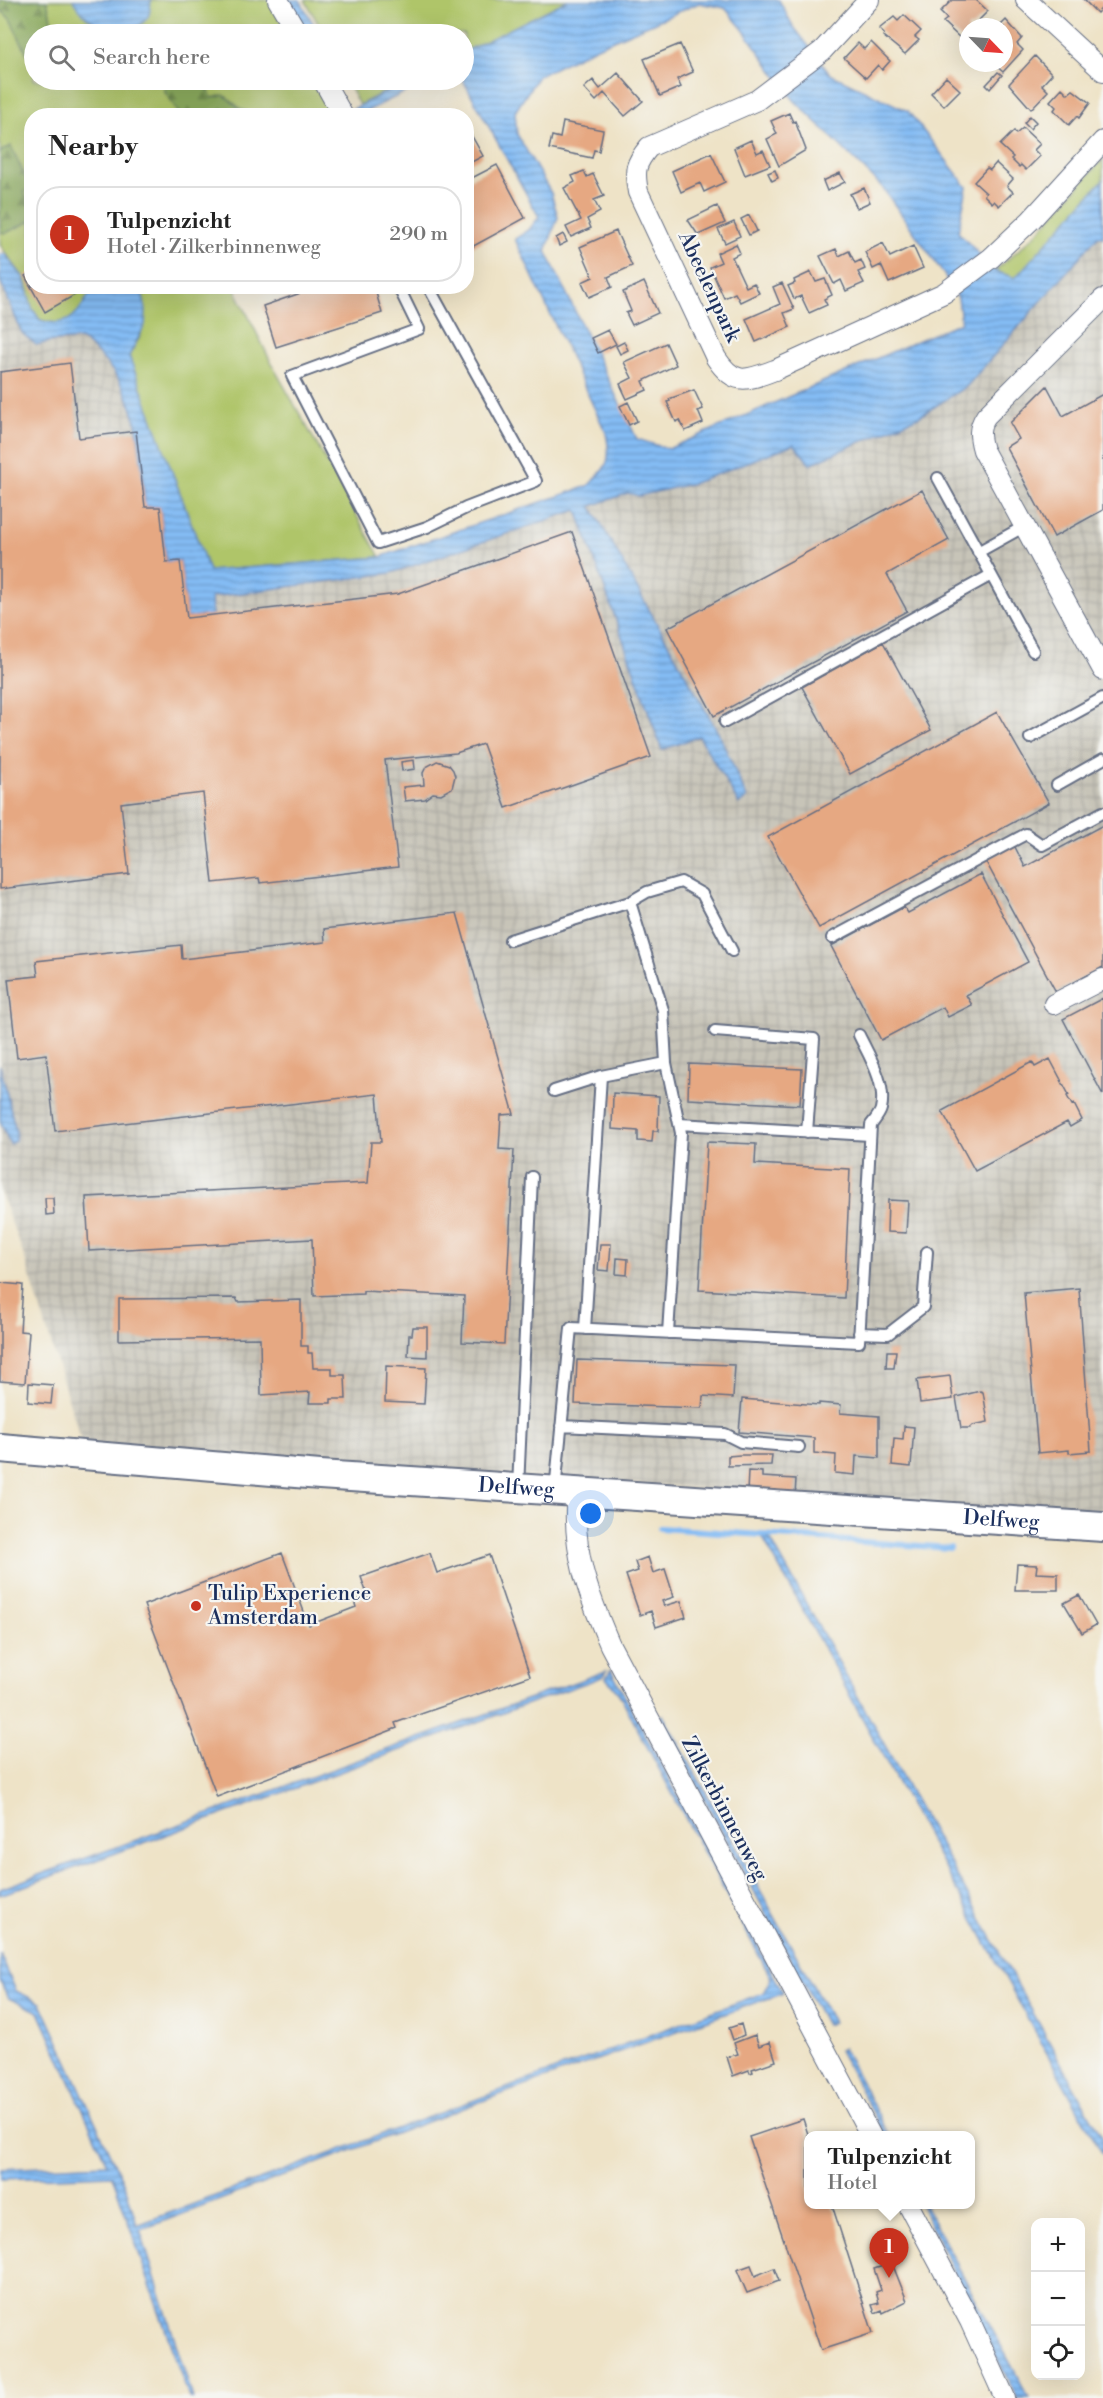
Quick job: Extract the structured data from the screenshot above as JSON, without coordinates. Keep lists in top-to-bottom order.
{
  "streets": {
    "main road": ["Delfweg"],
    "street": ["Abeelenpark", "Zilkerbinnenweg"]
  },
  "crossings": [
    ["Delfweg", "Zilkerbinnenweg"]
  ],
  "places": ["Tulip Experience Amsterdam"],
  "north": "bottom right",
  "page": {
    "search": "Search here",
    "heading": "Nearby",
    "list": [
      {
        "mark": "1",
        "name": "Tulpenzicht",
        "note": "Hotel · Zilkerbinnenweg",
        "value": "290 m"
      }
    ],
    "popup": ["Tulpenzicht", "Hotel"],
    "map_buttons": ["+", "−"],
    "pins": "1"
  }
}
